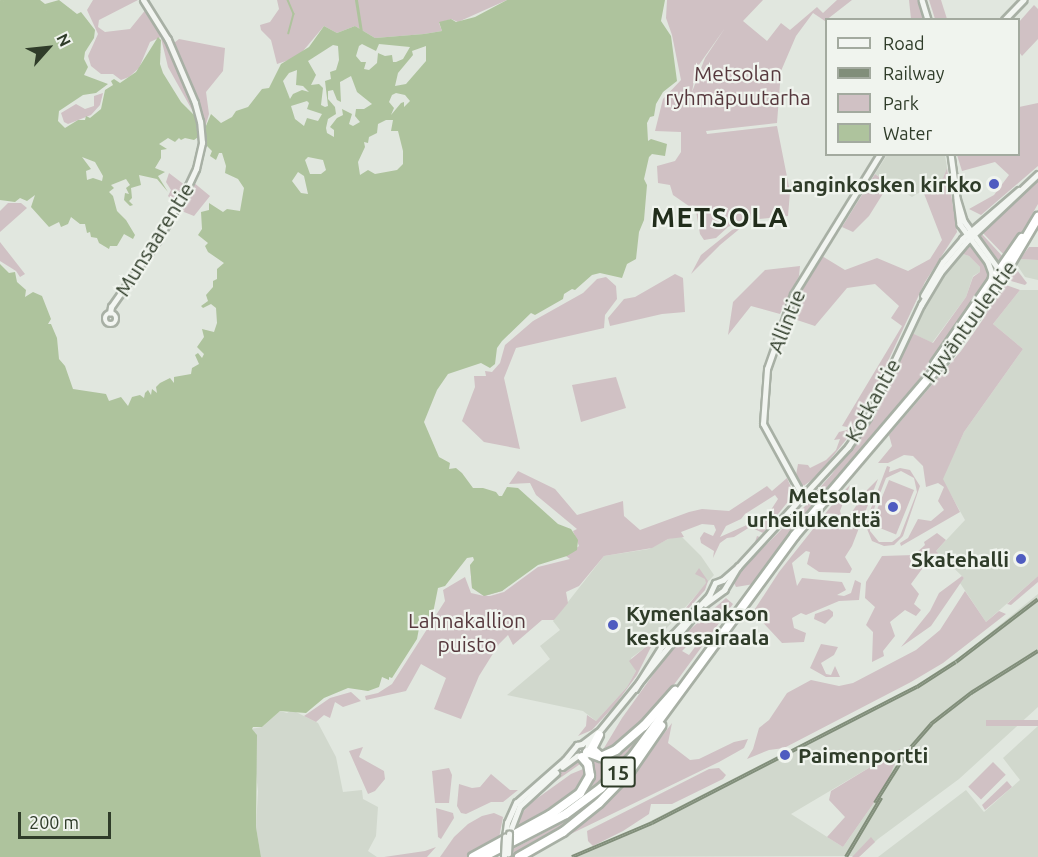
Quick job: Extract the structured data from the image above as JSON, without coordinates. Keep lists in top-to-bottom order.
{
  "streets": {
    "highway": ["Hyväntuulentie", "15"],
    "street": ["Munsaarentie", "Allintie", "Kotkantie"]
  },
  "crossings": [
    ["Allintie", "Kotkantie"]
  ],
  "districts": ["METSOLA"],
  "parks": ["Metsolan ryhmäpuutarha", "Lahnakallion puisto"],
  "places": [
    "Langinkosken kirkko",
    "Metsolan urheilukenttä",
    "Skatehalli",
    "Kymenlaakson keskussairaala",
    "Paimenportti"
  ],
  "legend": [
    "Road",
    "Railway",
    "Park",
    "Water"
  ],
  "scale_bar": "200 m",
  "north": "top right"
}
